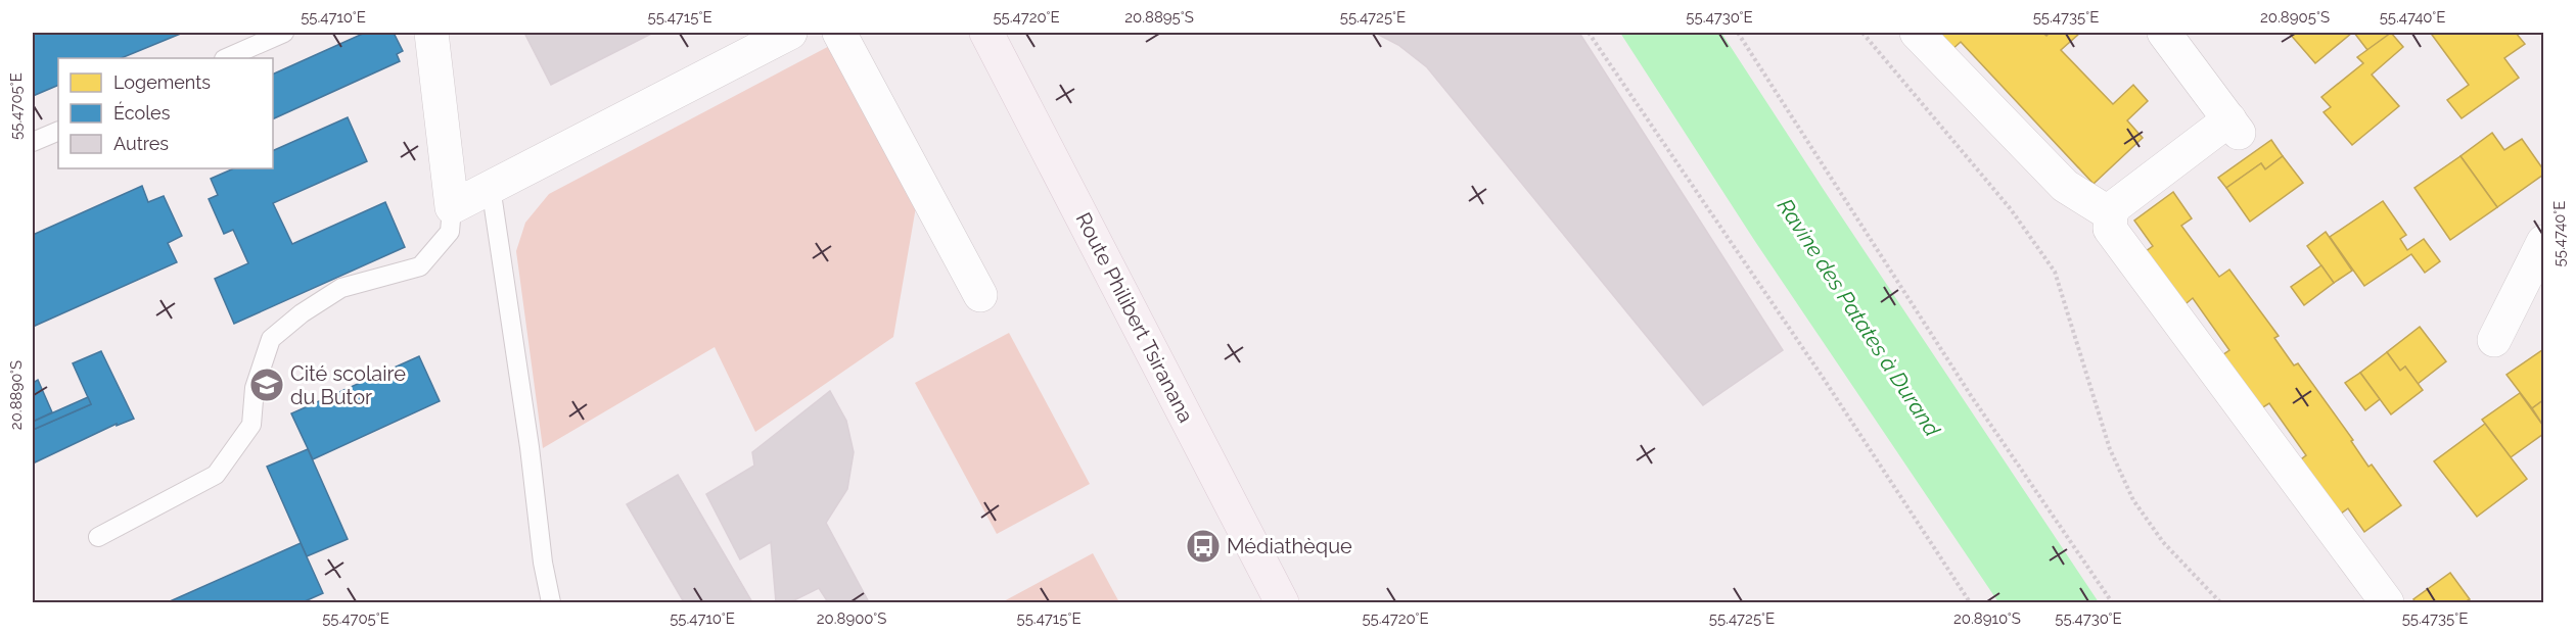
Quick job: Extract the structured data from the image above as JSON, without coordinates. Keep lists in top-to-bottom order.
{
  "streets": {
    "main road": ["Route Philibert Tsiranana"]
  },
  "water": ["Ravine des Patates à Durand"],
  "places": {
    "school or university": ["Cité scolaire du Butor"],
    "bus stop": ["Médiathèque"]
  },
  "legend": ["Logements", "Écoles", "Autres"],
  "coordinates": [
    "55.4710°E",
    "55.4715°E",
    "55.4720°E",
    "20.8895°S",
    "55.4725°E",
    "55.4730°E",
    "55.4735°E",
    "20.8905°S",
    "55.4740°E",
    "55.4705°E",
    "20.8890°S",
    "20.8900°S",
    "20.8910°S"
  ]
}
